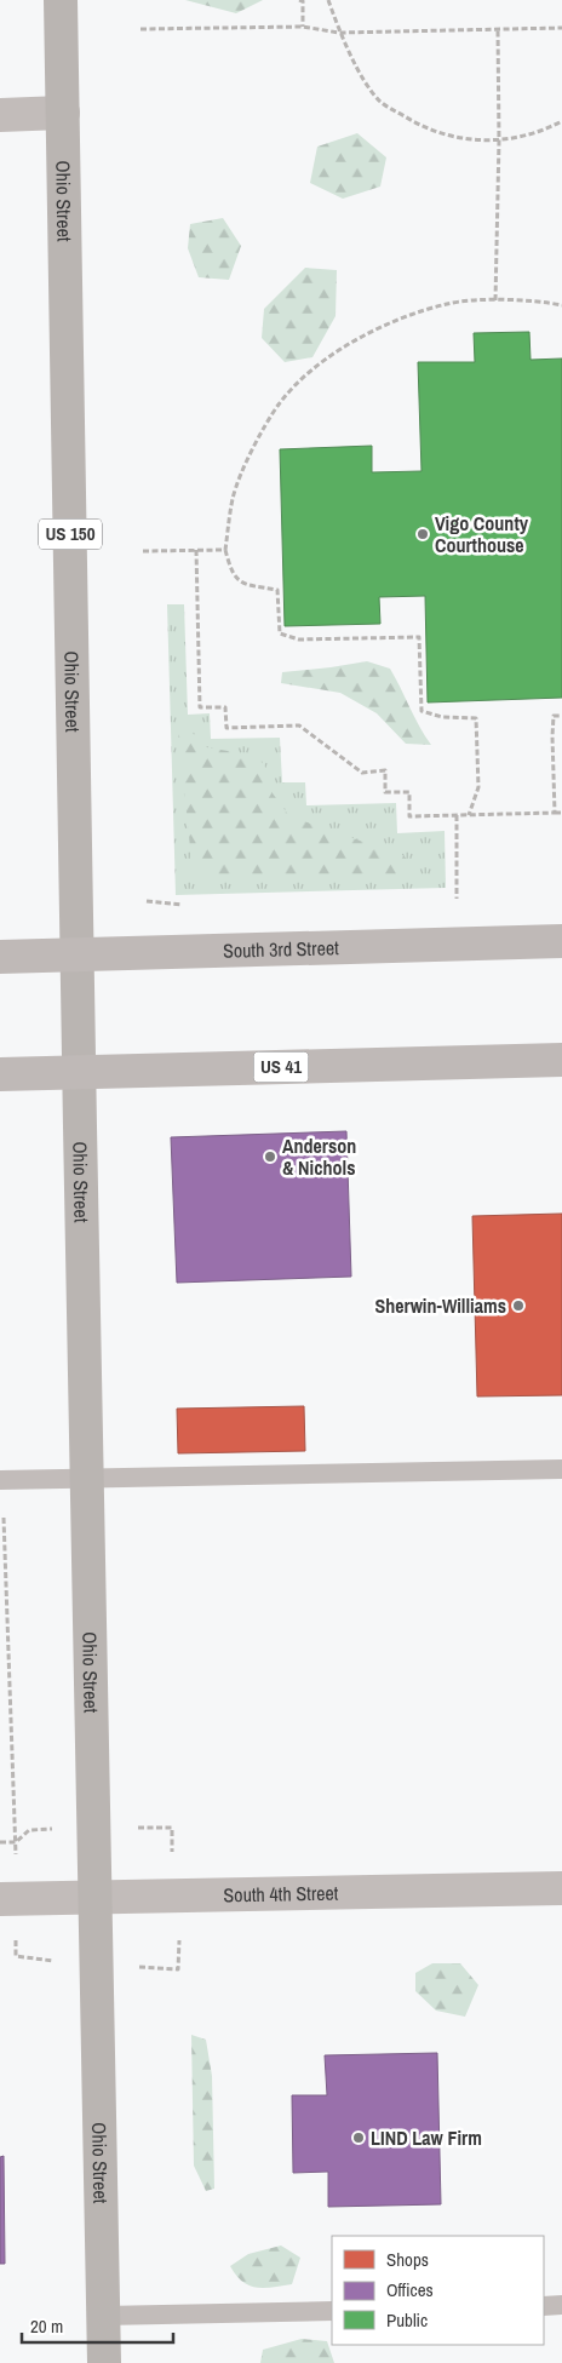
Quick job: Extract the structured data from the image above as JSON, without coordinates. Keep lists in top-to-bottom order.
{
  "streets": {
    "highway": ["South 3rd Street", "US 41"],
    "main road": ["Ohio Street", "US 150"],
    "street": ["South 4th Street"]
  },
  "crossings": [
    ["Ohio Street", "South 3rd Street"],
    ["Ohio Street", "US 41"],
    ["Ohio Street", "South 4th Street"]
  ],
  "places": [
    "Vigo County Courthouse",
    "Anderson & Nichols",
    "Sherwin-Williams",
    "LIND Law Firm"
  ],
  "legend": ["Shops", "Offices", "Public"],
  "scale_bar": "20 m"
}
